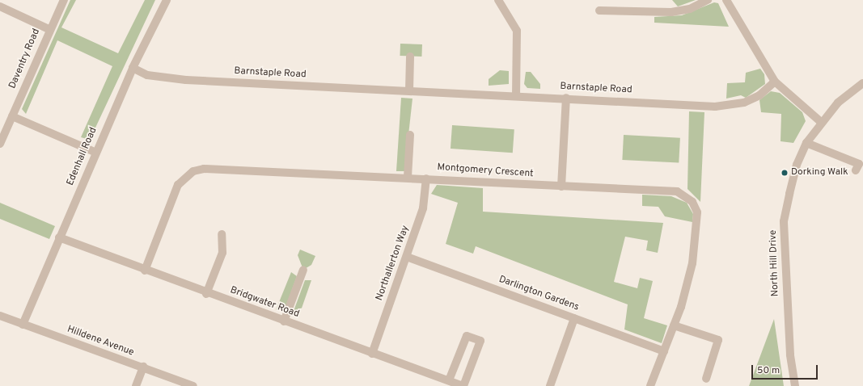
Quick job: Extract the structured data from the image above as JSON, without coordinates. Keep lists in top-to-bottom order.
{
  "streets": {
    "street": [
      "Daventry Road",
      "Barnstaple Road",
      "Edenhall Road",
      "Montgomery Crescent",
      "Northallerton Way",
      "North Hill Drive",
      "Darlington Gardens",
      "Bridgwater Road",
      "Hilldene Avenue"
    ]
  },
  "crossings": [
    ["Barnstaple Road", "Edenhall Road"],
    ["Edenhall Road", "Bridgwater Road"],
    ["Edenhall Road", "Hilldene Avenue"],
    ["Montgomery Crescent", "Northallerton Way"],
    ["Montgomery Crescent", "Darlington Gardens"],
    ["Montgomery Crescent", "Bridgwater Road"],
    ["Northallerton Way", "Darlington Gardens"],
    ["Northallerton Way", "Bridgwater Road"]
  ],
  "places": ["Dorking Walk"],
  "scale_bar": "50 m"
}
